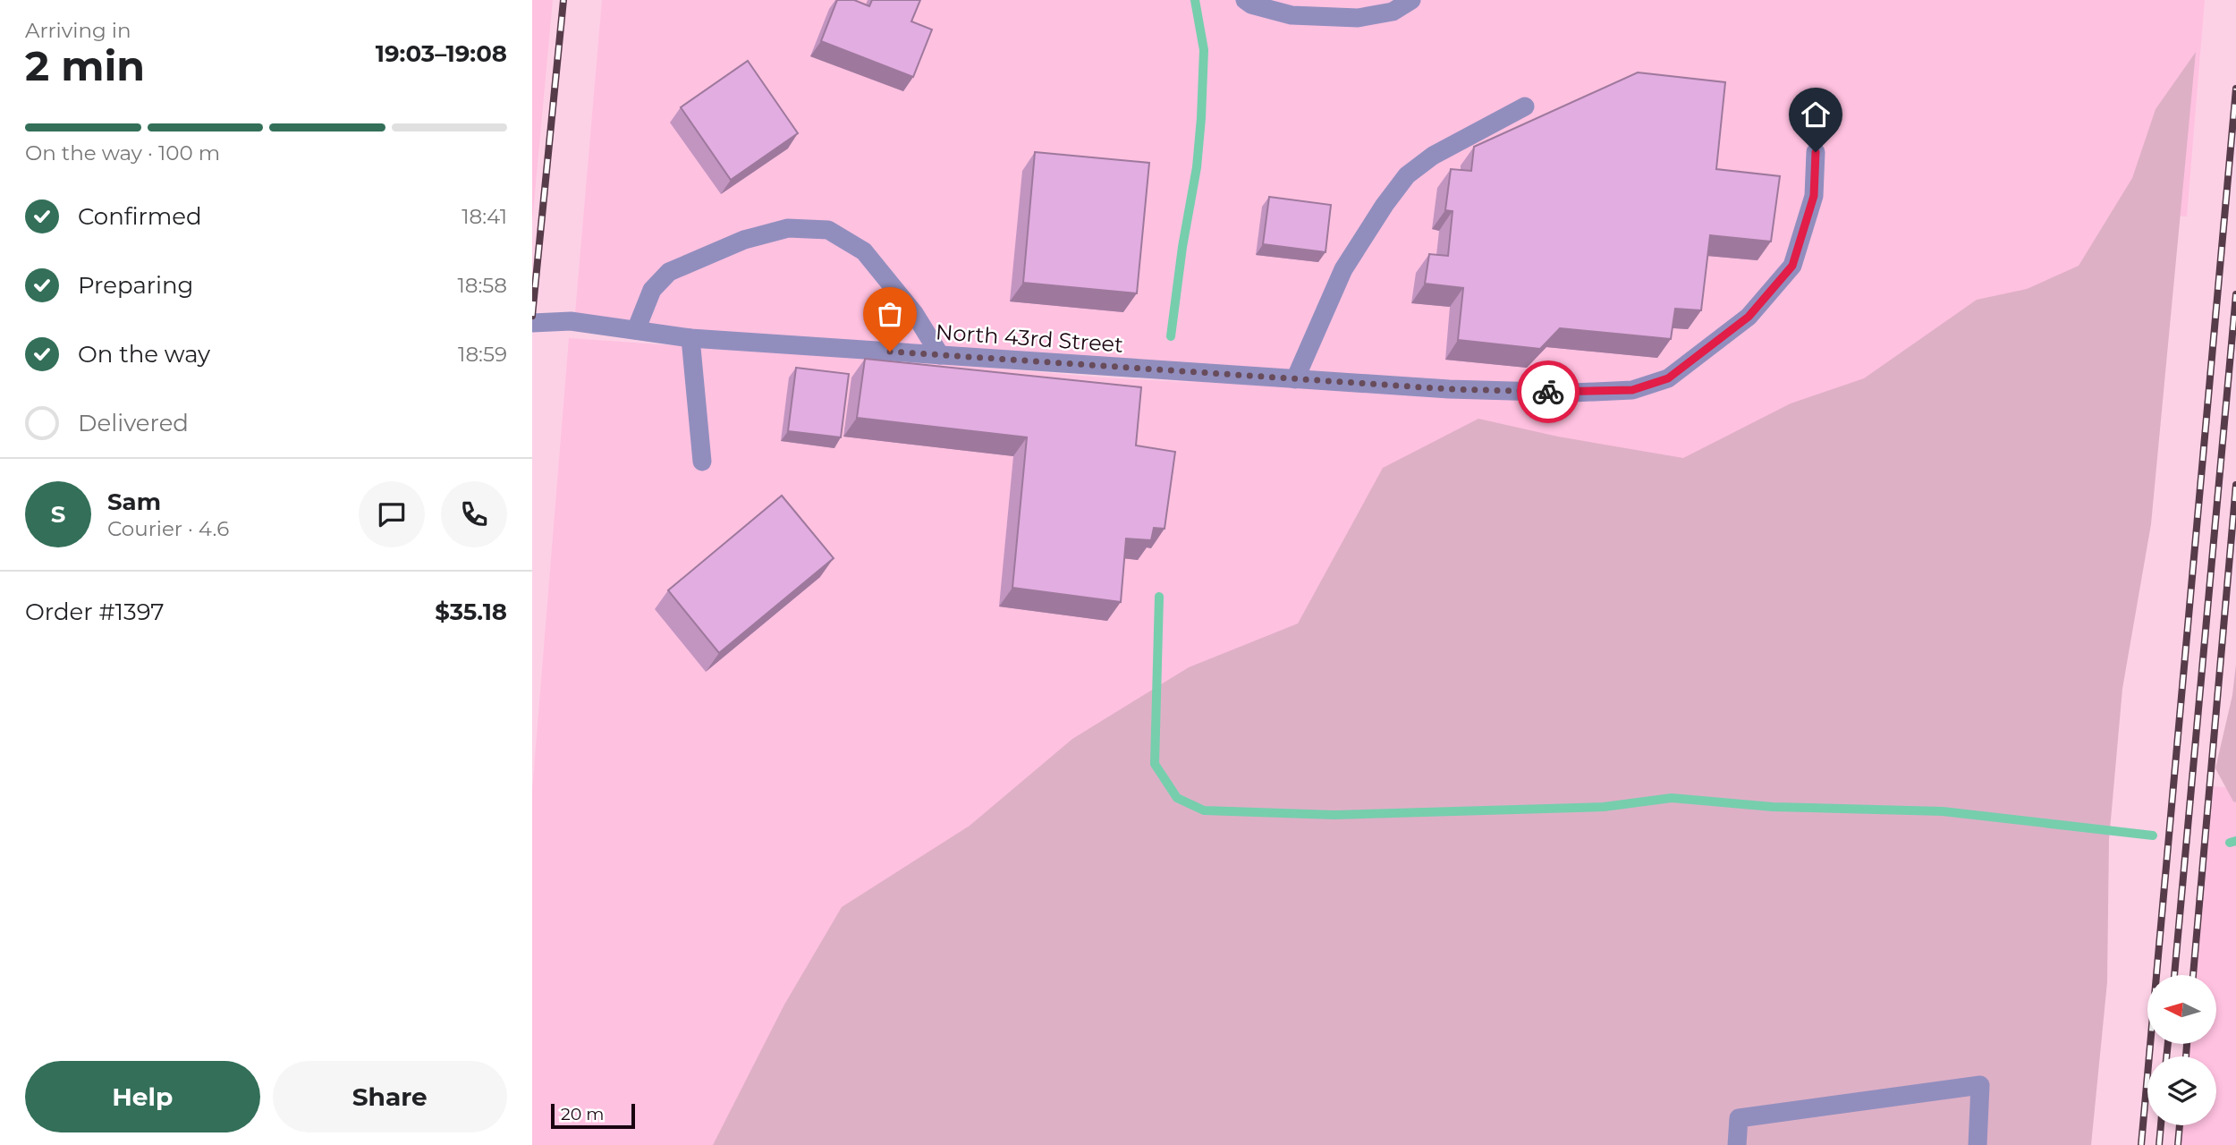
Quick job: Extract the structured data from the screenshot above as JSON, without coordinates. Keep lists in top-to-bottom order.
{
  "streets": {
    "street": ["North 43rd Street"]
  },
  "scale_bar": "20 m",
  "north": "left",
  "page": {
    "heading": ["2 min", "Arriving in", "19:03–19:08"],
    "panel": [
      "Sam",
      "Courier · 4.6",
      "Order #1397",
      "$35.18"
    ],
    "bar": "On the way · 100 m",
    "list": [
      ["Confirmed", "18:41"],
      ["Preparing", "18:58"],
      ["On the way", "18:59"],
      "Delivered"
    ],
    "round": "S",
    "buttons": ["Help", "Share"],
    "scale": "20 m"
  }
}
